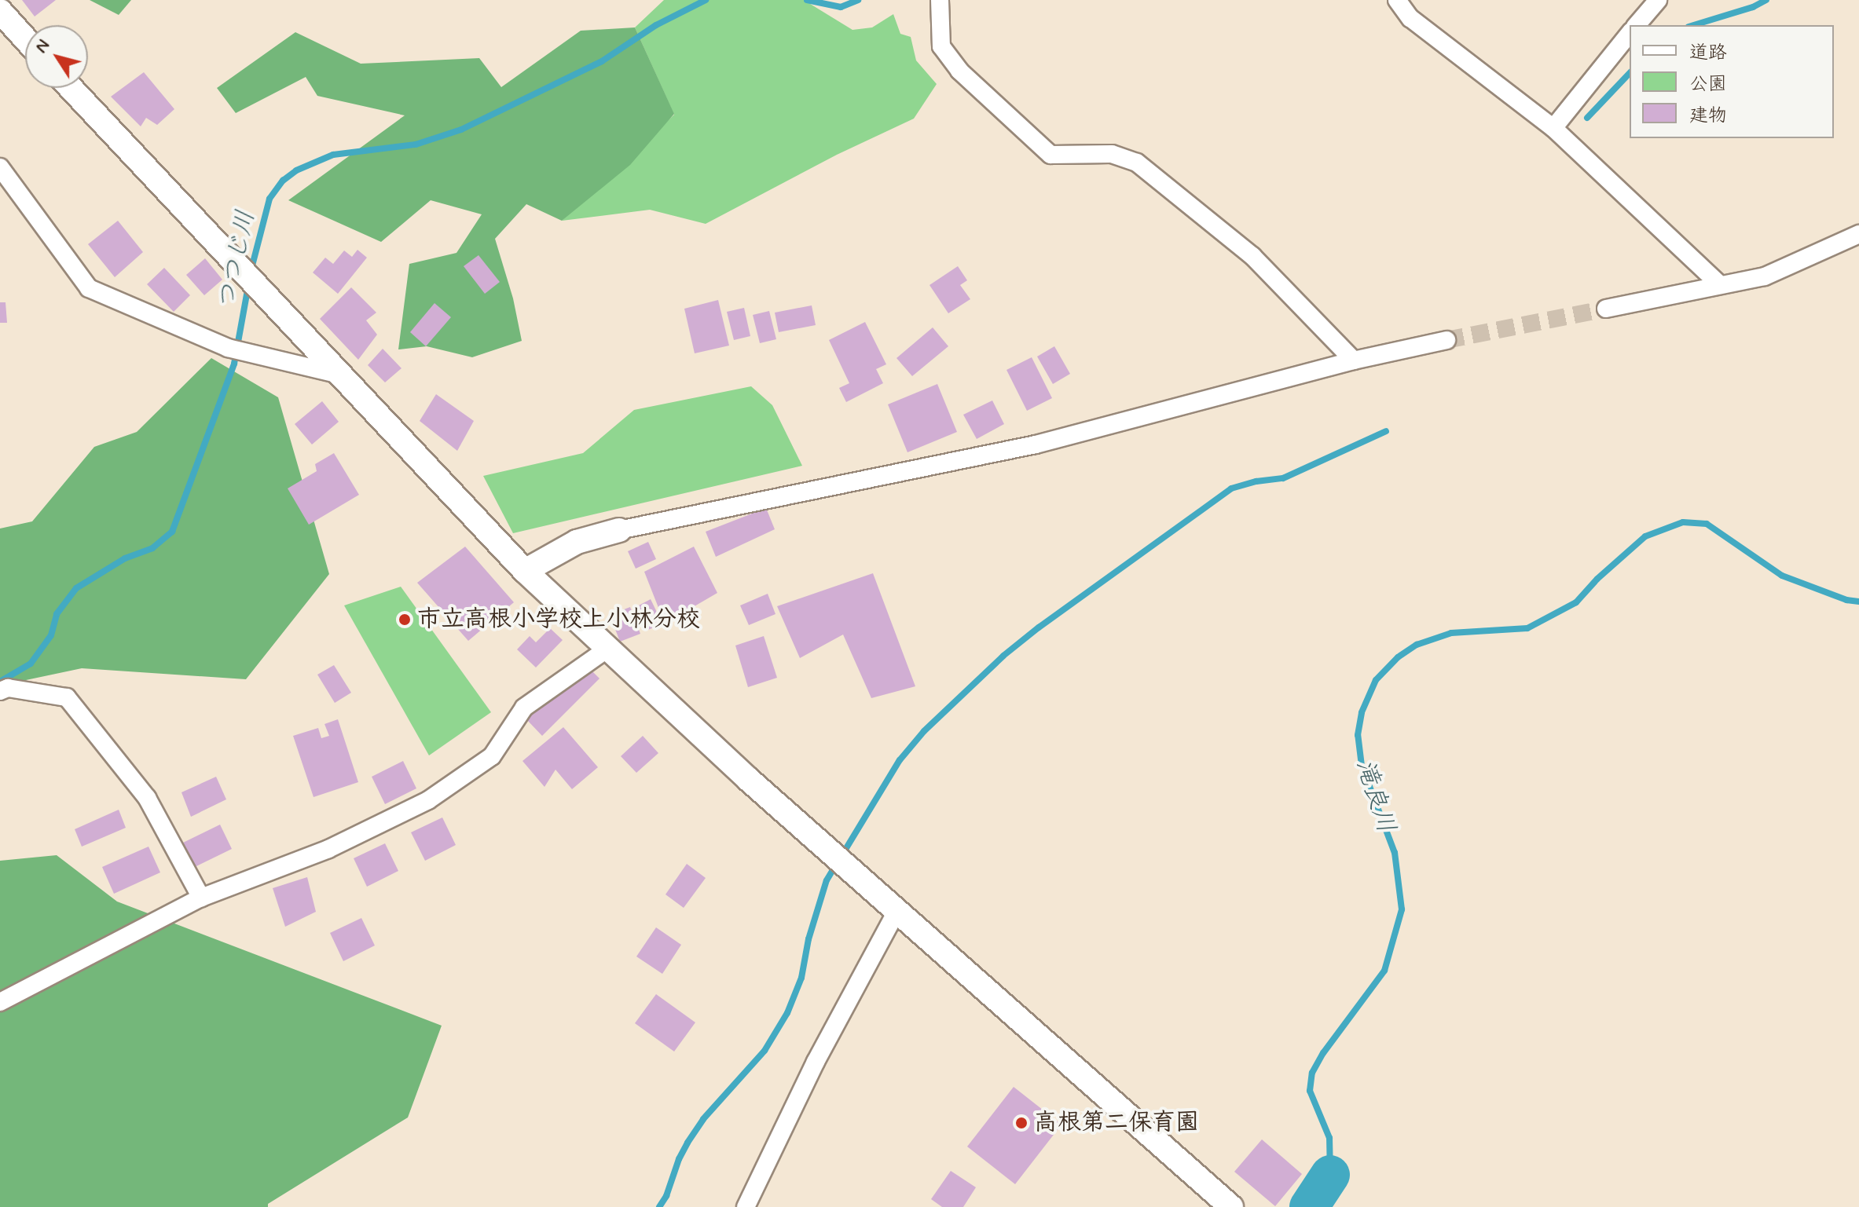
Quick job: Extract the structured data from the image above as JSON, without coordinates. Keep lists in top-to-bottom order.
{
  "water": ["つつじ川", "滝良川"],
  "places": ["市立高根小学校上小林分校", "高根第二保育園"],
  "legend": ["道路", "公園", "建物"],
  "north": "top left"
}
